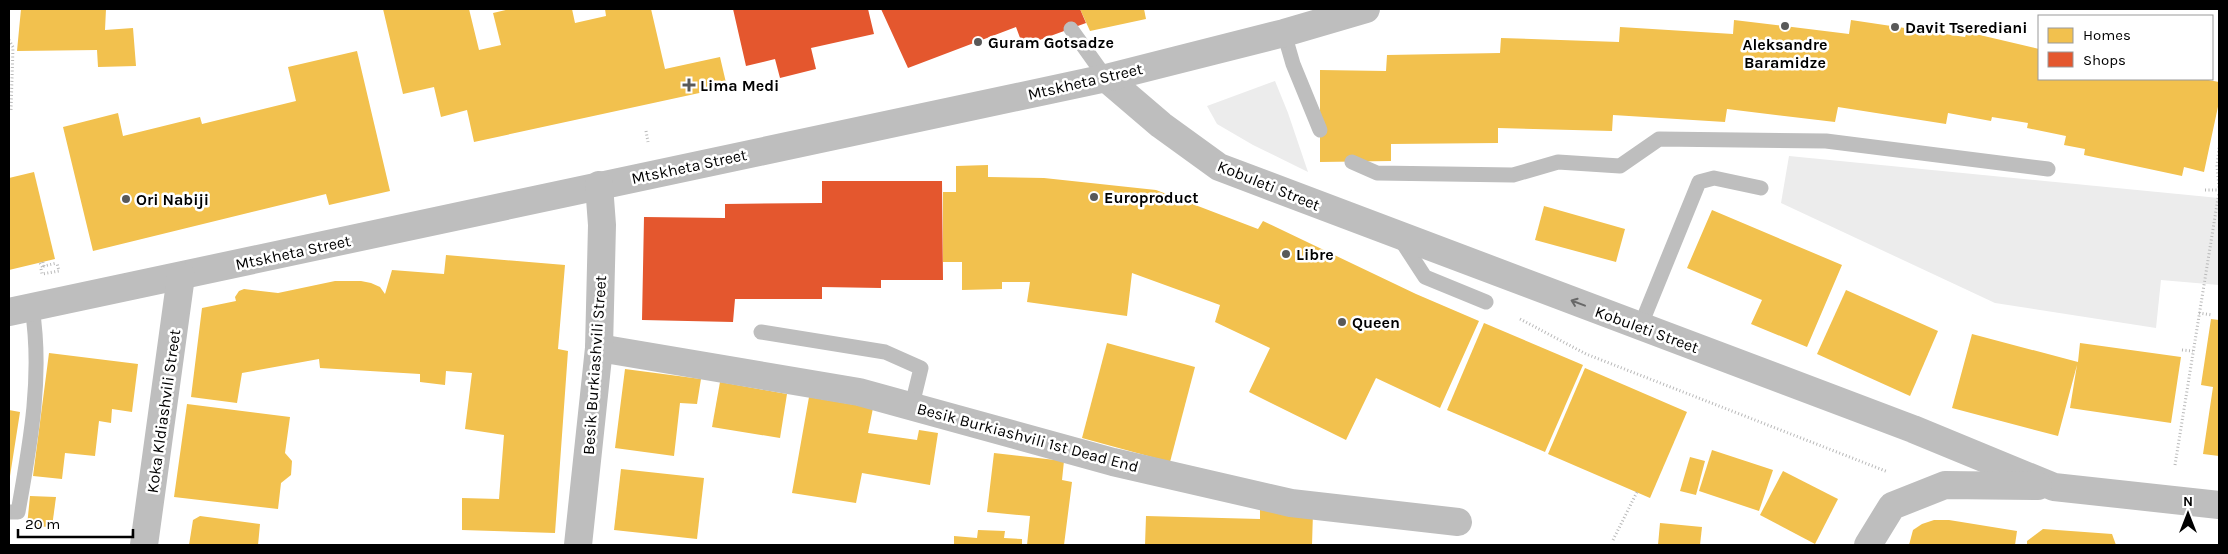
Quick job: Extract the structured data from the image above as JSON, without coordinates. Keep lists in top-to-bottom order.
{
  "streets": {
    "street": [
      "Mtskheta Street",
      "Kobuleti Street",
      "Besik Burkiashvili Street",
      "Koka Kldiashvili Street",
      "Besik Burkiashvili 1st Dead End"
    ]
  },
  "crossings": [
    ["Mtskheta Street", "Kobuleti Street"],
    ["Mtskheta Street", "Besik Burkiashvili Street"],
    ["Mtskheta Street", "Koka Kldiashvili Street"],
    ["Besik Burkiashvili Street", "Besik Burkiashvili 1st Dead End"]
  ],
  "places": {
    "other": [
      "Aleksandre Baramidze",
      "Davit Tserediani",
      "Guram Gotsadze",
      "Europroduct",
      "Ori Nabiji",
      "Libre",
      "Queen"
    ],
    "health": ["Lima Medi"]
  },
  "legend": ["Homes", "Shops"],
  "scale_bar": "20 m",
  "north": "top"
}
